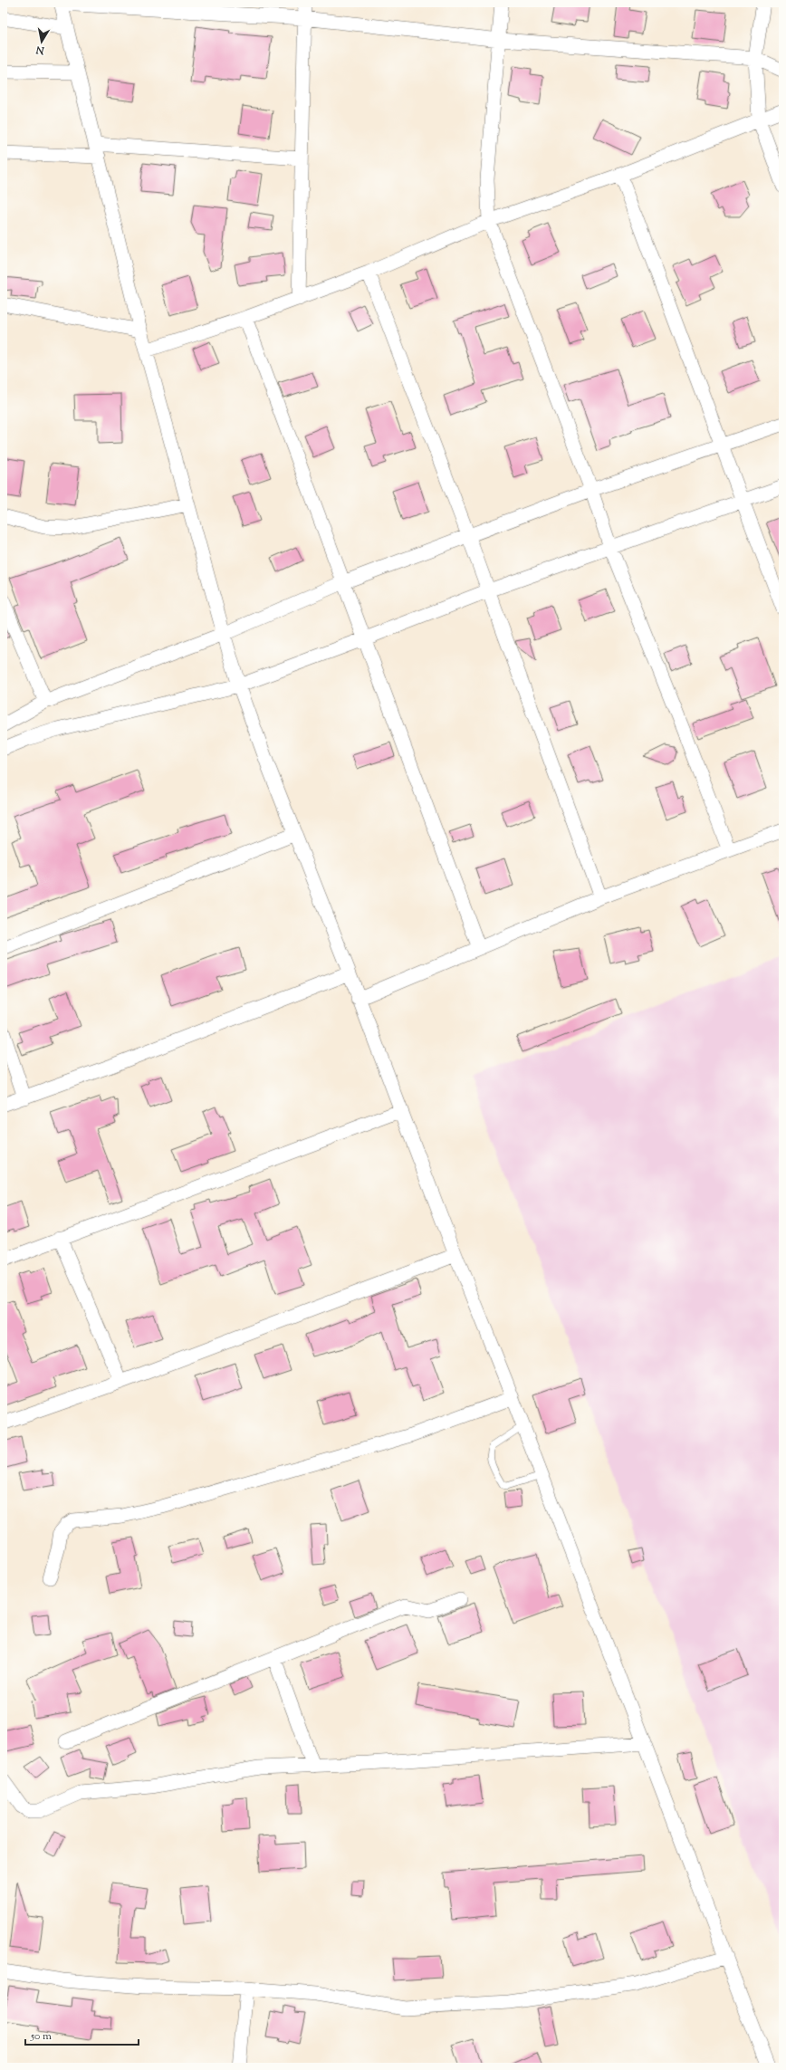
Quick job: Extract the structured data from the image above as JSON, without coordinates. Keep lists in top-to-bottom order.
{
  "scale_bar": "50 m",
  "north": "bottom"
}
